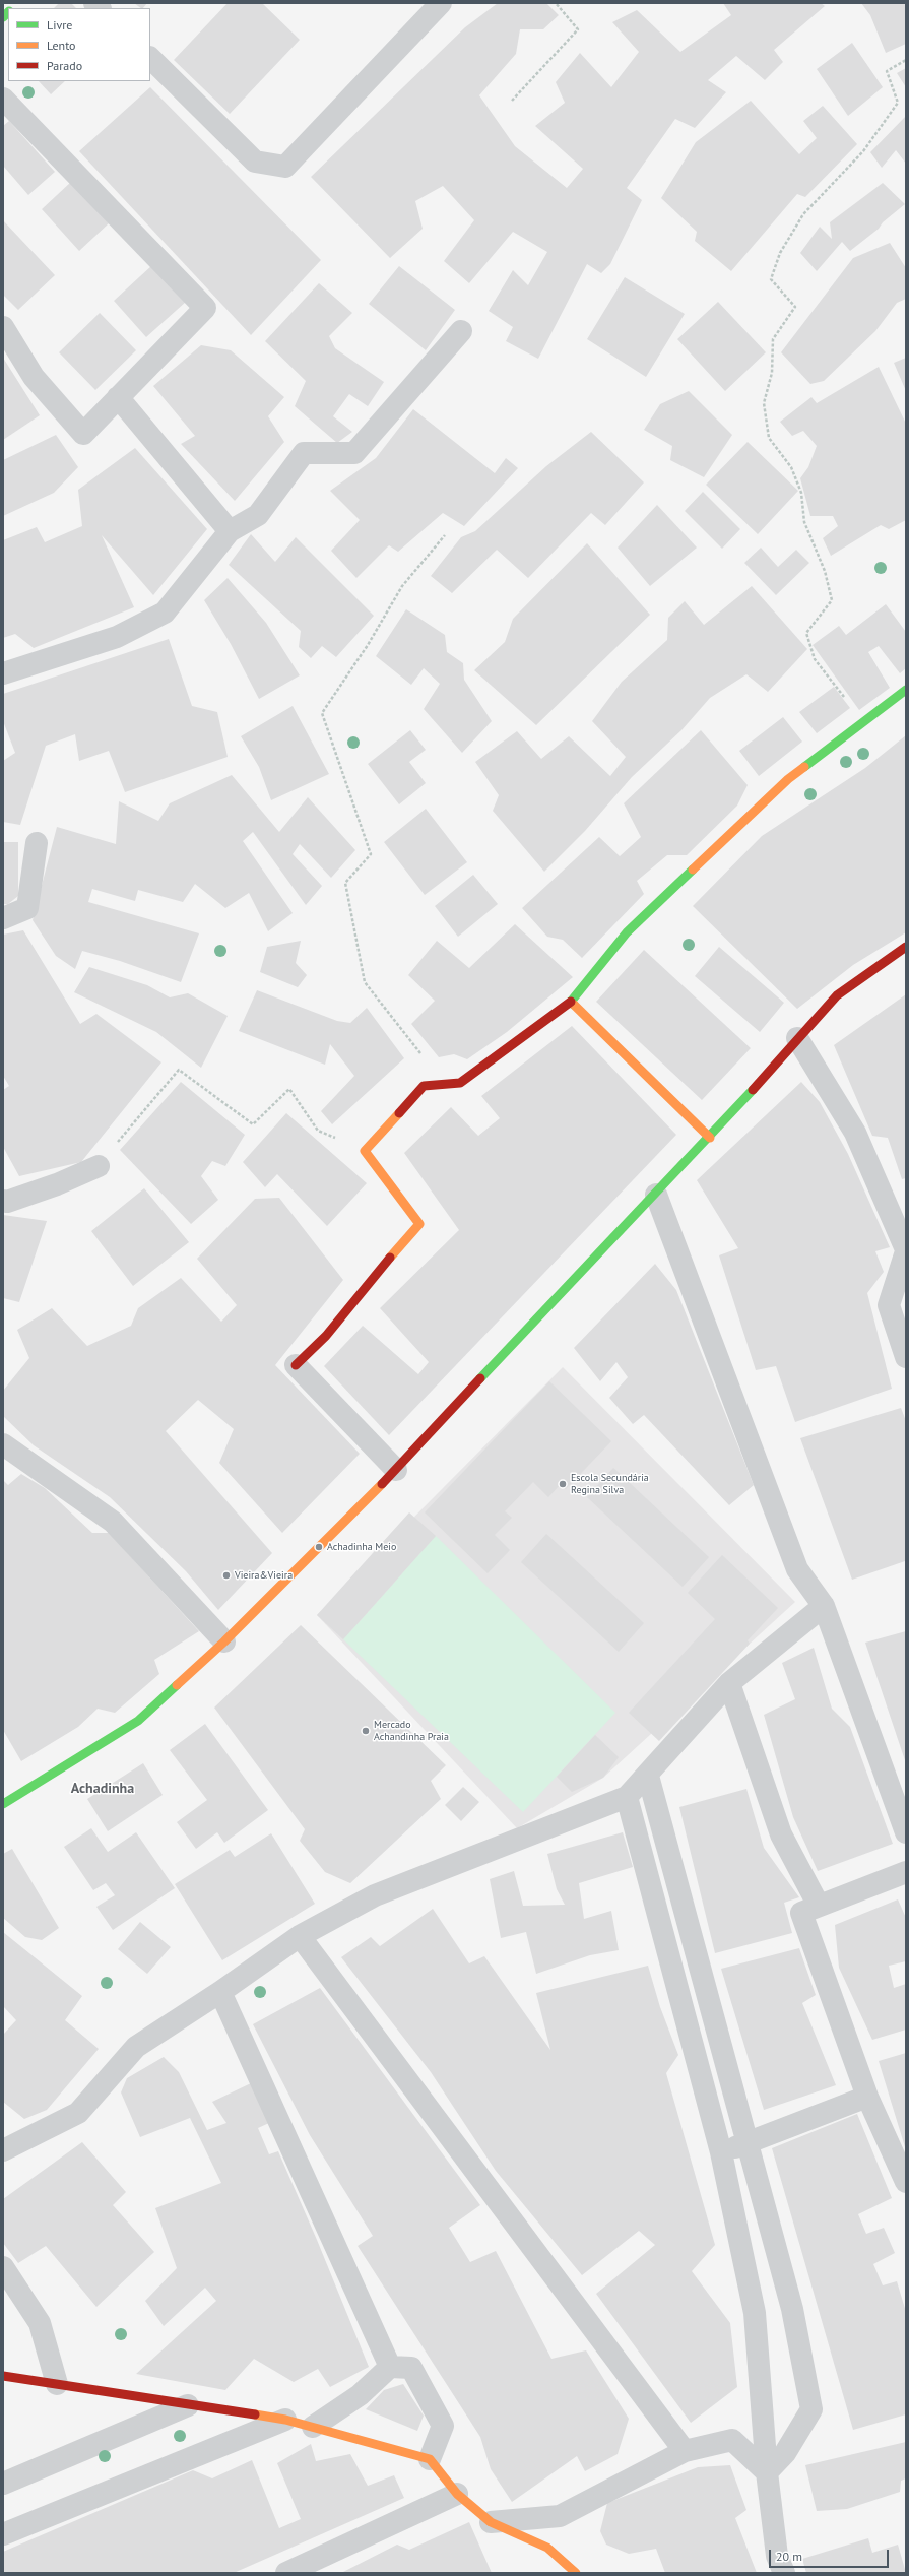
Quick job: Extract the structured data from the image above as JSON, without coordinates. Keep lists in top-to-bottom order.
{
  "districts": ["Achadinha"],
  "places": [
    "Escola Secundária Regina Silva",
    "Achadinha Meio",
    "Vieira&Vieira",
    "Mercado Achandinha Praia"
  ],
  "legend": ["Livre", "Lento", "Parado"],
  "scale_bar": "20 m"
}
